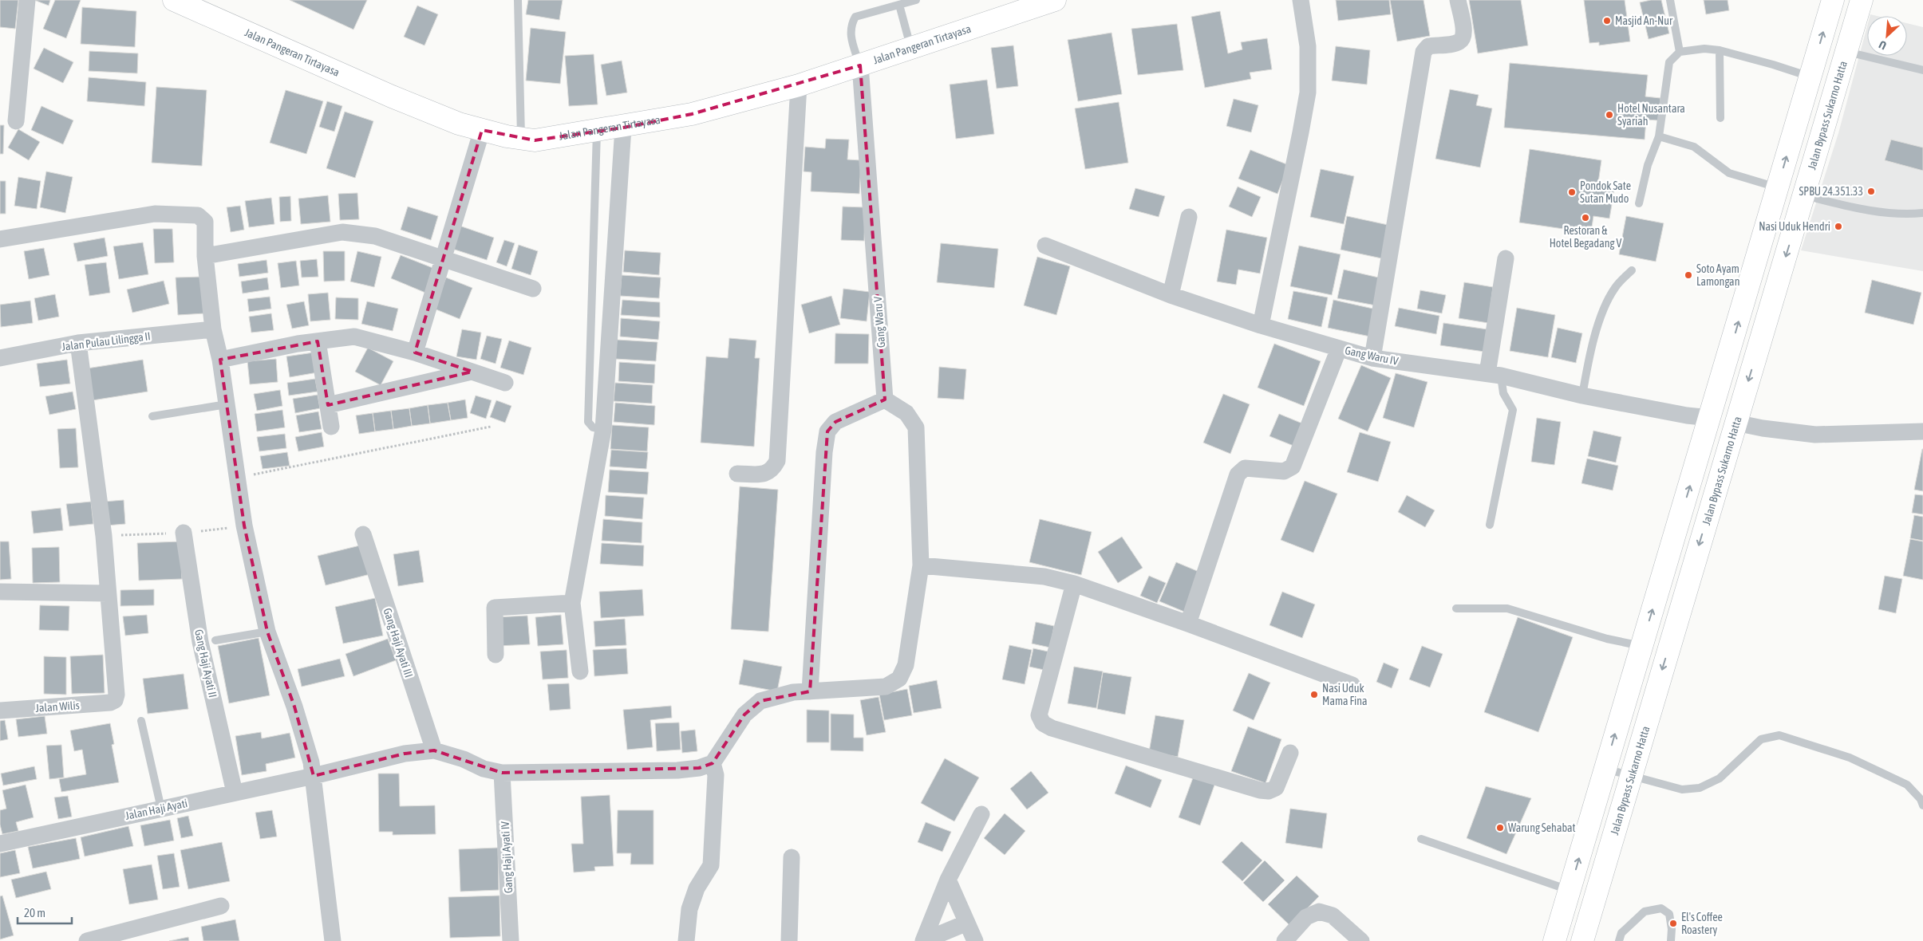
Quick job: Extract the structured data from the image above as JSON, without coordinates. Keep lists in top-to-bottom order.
{
  "streets": {
    "main road": ["Jalan Pangeran Tirtayasa", "Jalan Bypass Sukarno Hatta"],
    "street": [
      "Gang Waru V",
      "Jalan Pulau Lilingga II",
      "Gang Waru IV",
      "Gang Haji Ayati III",
      "Gang Haji Ayati II",
      "Jalan Wilis",
      "Jalan Haji Ayati",
      "Gang Haji Ayati IV"
    ]
  },
  "crossings": [
    ["Jalan Pangeran Tirtayasa", "Gang Waru V"],
    ["Gang Haji Ayati III", "Jalan Haji Ayati"],
    ["Gang Haji Ayati II", "Jalan Haji Ayati"]
  ],
  "places": [
    "Masjid An-Nur",
    "Hotel Nusantara Syariah",
    "SPBU 24.351.33",
    "Pondok Sate Sutan Mudo",
    "Restoran & Hotel Begadang V",
    "Nasi Uduk Hendri",
    "Soto Ayam Lamongan",
    "Nasi Uduk Mama Fina",
    "Warung Sehabat",
    "El's Coffee Roastery"
  ],
  "scale_bar": "20 m",
  "north": "bottom left"
}
